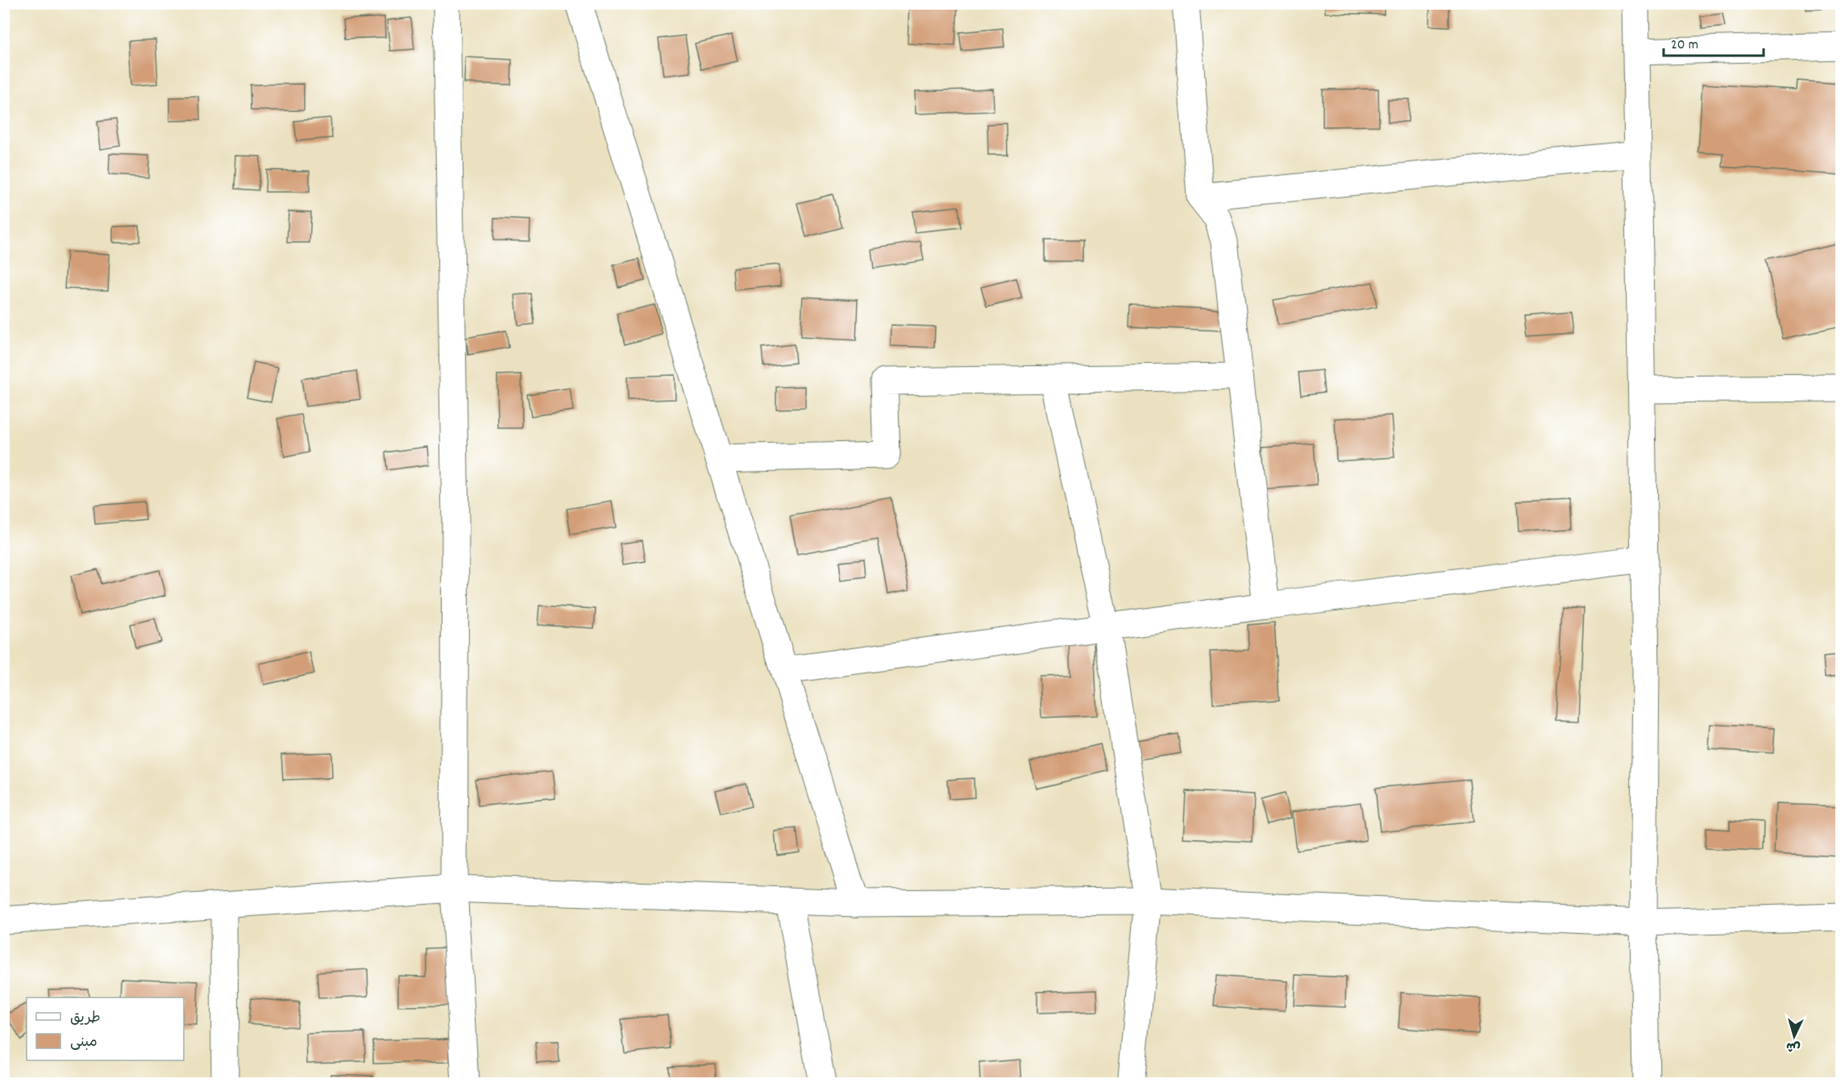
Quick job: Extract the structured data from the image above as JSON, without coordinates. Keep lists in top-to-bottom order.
{
  "legend": ["طريق", "مبنى"],
  "scale_bar": "20 m",
  "north": "bottom"
}
